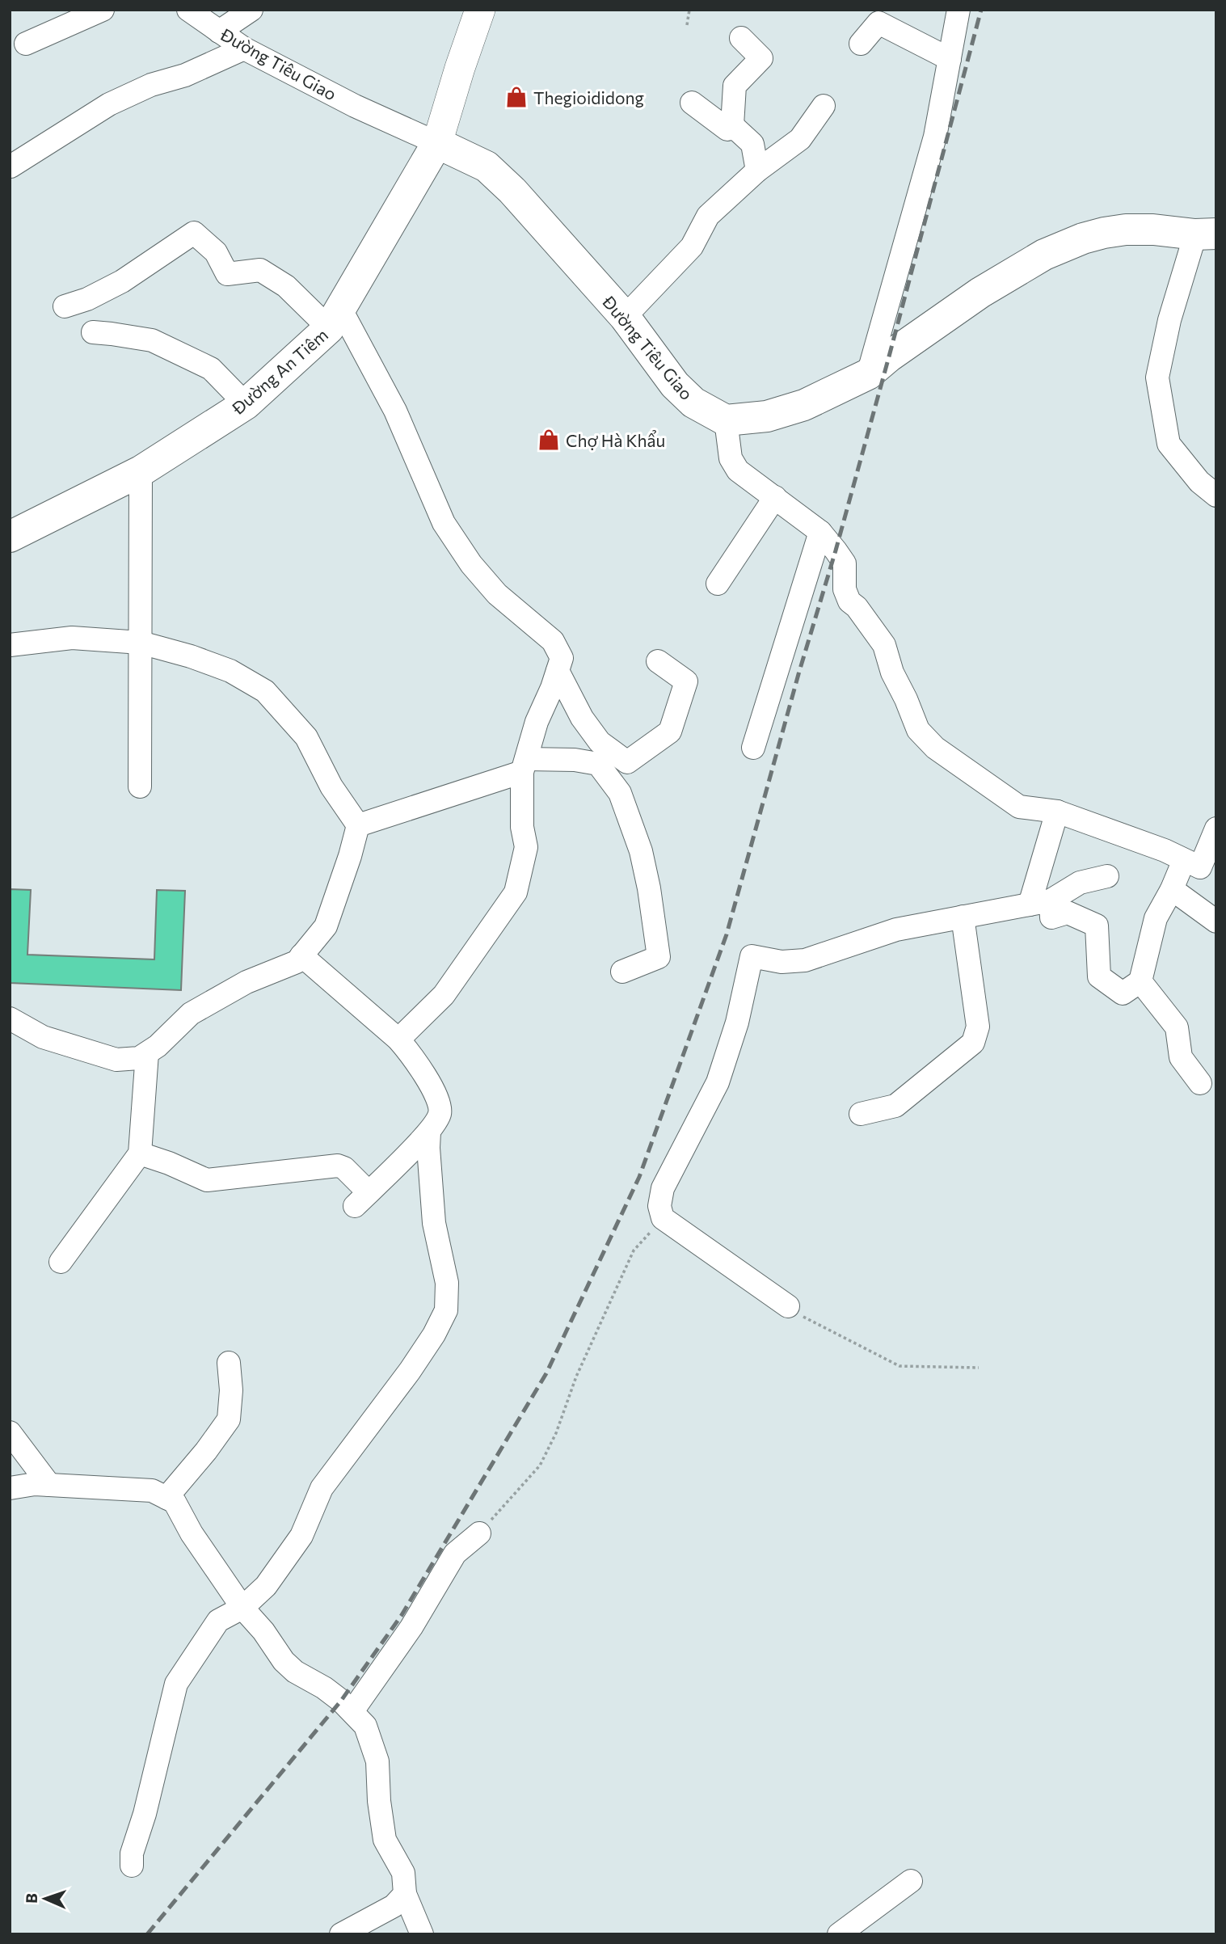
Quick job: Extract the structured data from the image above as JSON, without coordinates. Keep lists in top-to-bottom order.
{
  "streets": {
    "highway": ["Đường Tiêu Giao", "Đường An Tiêm"]
  },
  "crossings": [
    ["Đường Tiêu Giao", "Đường An Tiêm"]
  ],
  "places": {
    "shop": ["Thegioididong", "Chợ Hà Khẩu"]
  },
  "north": "left"
}
